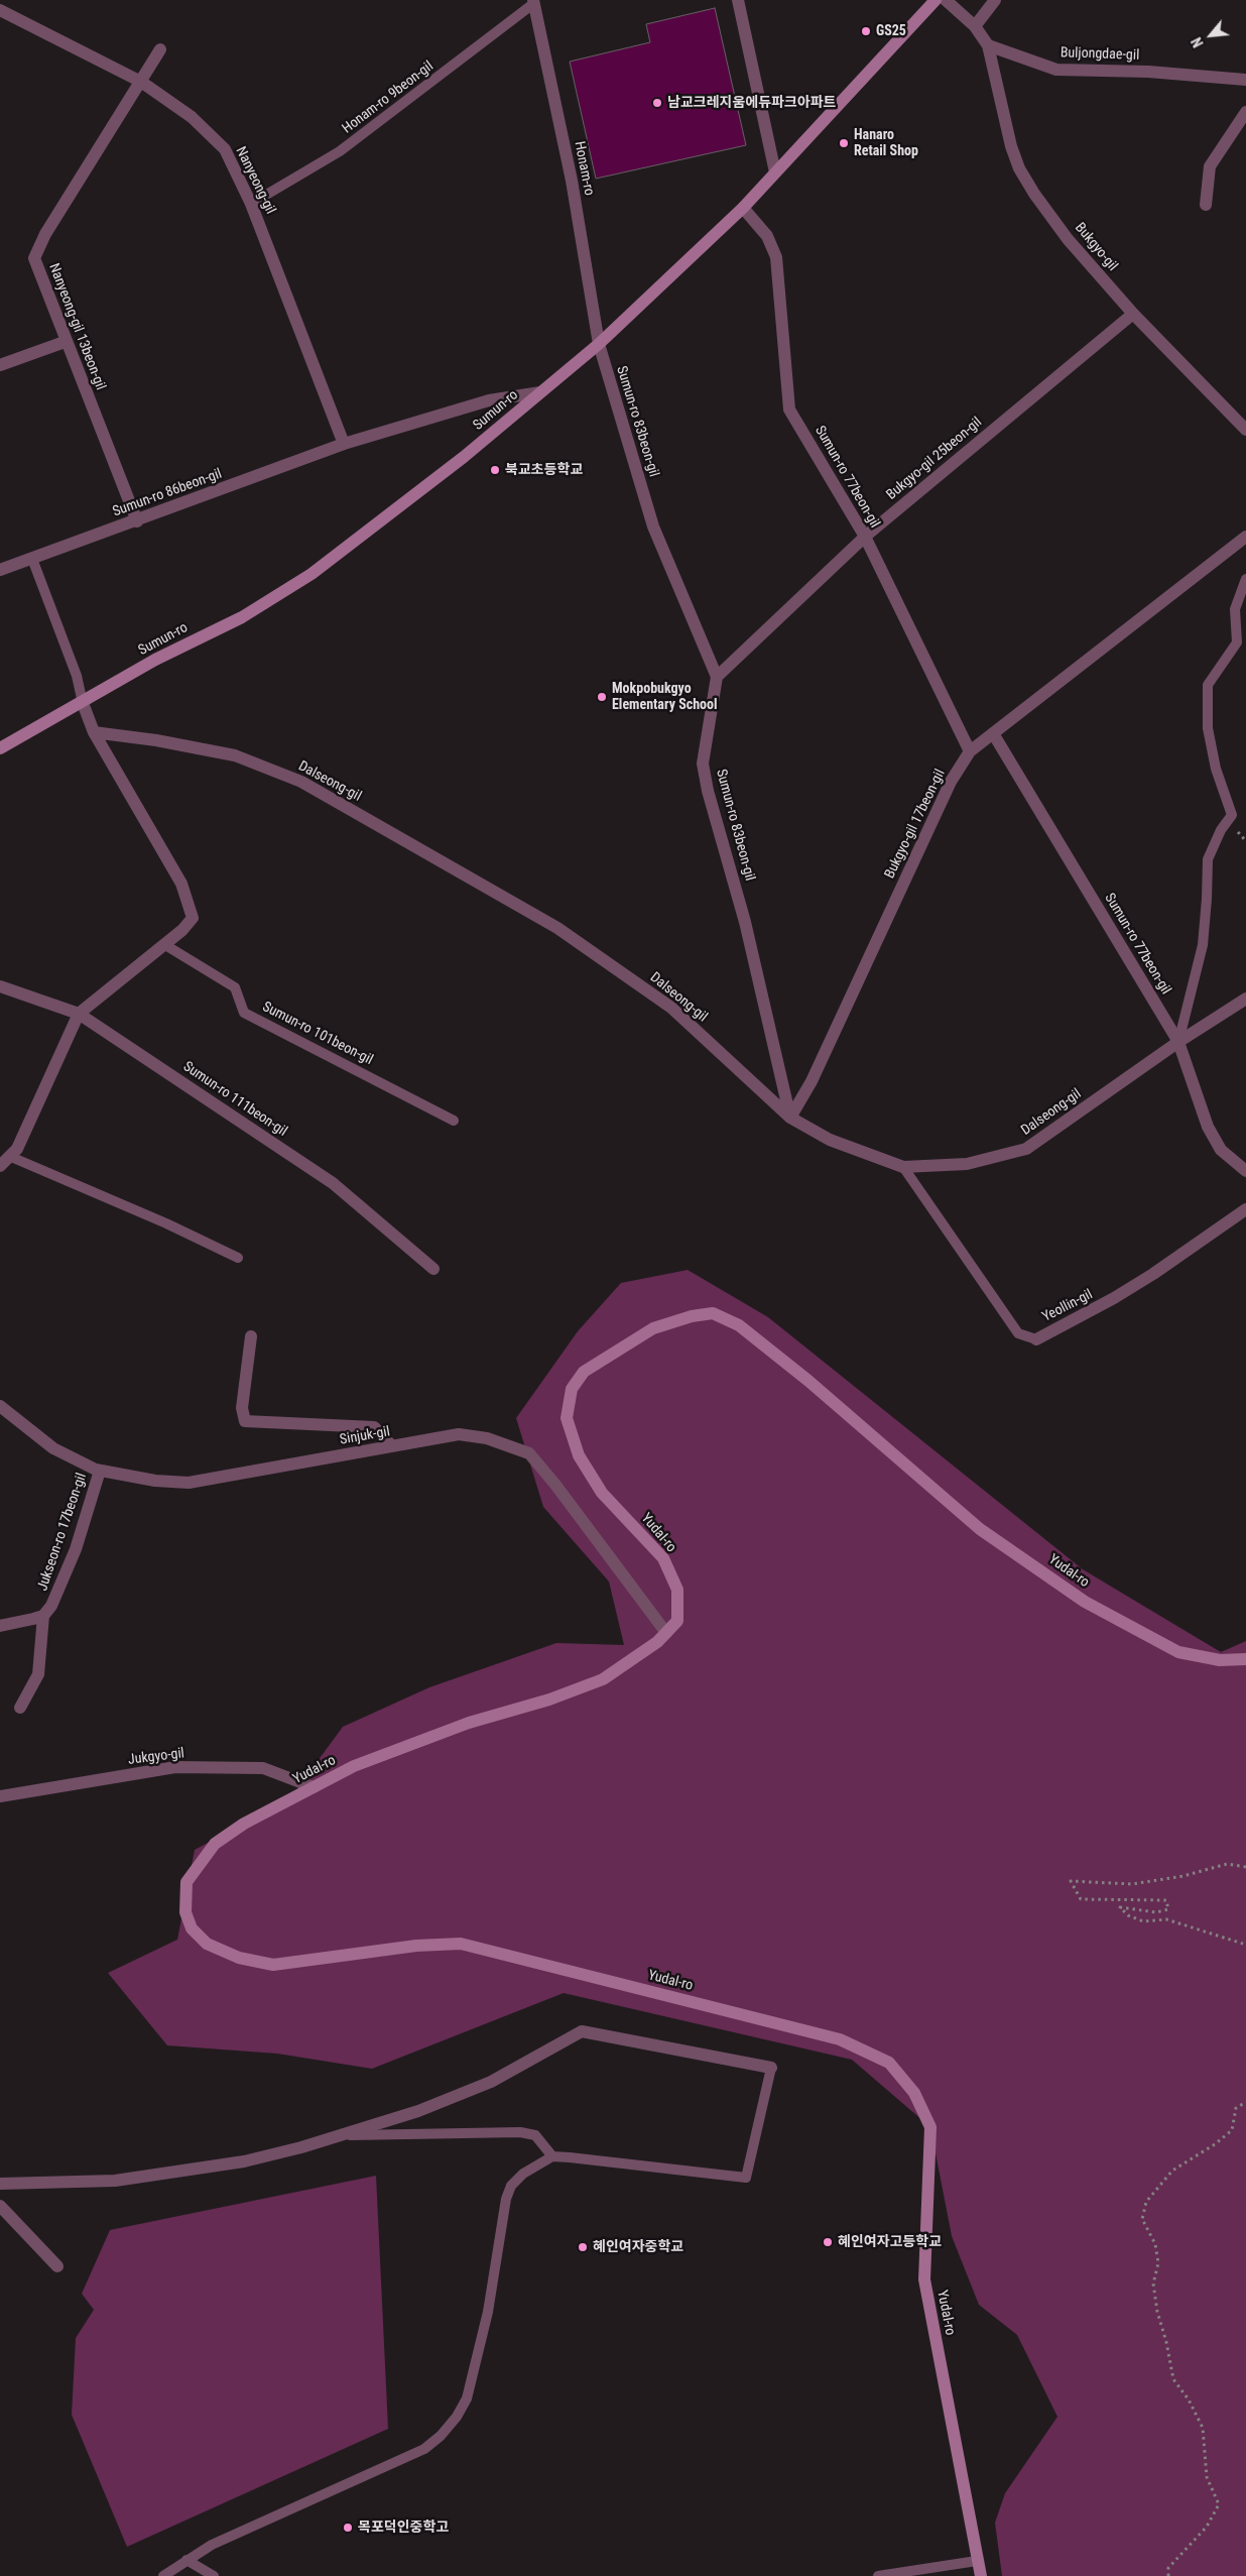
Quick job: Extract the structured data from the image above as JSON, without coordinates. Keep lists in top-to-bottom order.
{
  "streets": {
    "street": [
      "Buljongdae-gil",
      "Honam-ro",
      "Nanyeong-gil",
      "Bukgyo-gil",
      "Nanyeong-gil 13beon-gil",
      "Sumun-ro",
      "Sumun-ro 83beon-gil",
      "Bukgyo-gil 25beon-gil",
      "Sumun-ro 77beon-gil",
      "Sumun-ro 86beon-gil",
      "Dalseong-gil",
      "Bukgyo-gil 17beon-gil",
      "Sumun-ro 111beon-gil",
      "Yeollin-gil",
      "Sinjuk-gil",
      "Jukseon-ro 17beon-gil",
      "Yudal-ro",
      "Jukgyo-gil"
    ],
    "lane": ["Honam-ro 9beon-gil", "Sumun-ro 101beon-gil"]
  },
  "crossings": [
    ["Buljongdae-gil", "Bukgyo-gil"],
    ["Honam-ro 9beon-gil", "Honam-ro"],
    ["Honam-ro 9beon-gil", "Nanyeong-gil"],
    ["Honam-ro", "Sumun-ro"],
    ["Honam-ro", "Sumun-ro 83beon-gil"],
    ["Nanyeong-gil", "Nanyeong-gil 13beon-gil"],
    ["Nanyeong-gil", "Sumun-ro 86beon-gil"],
    ["Bukgyo-gil", "Bukgyo-gil 25beon-gil"],
    ["Nanyeong-gil 13beon-gil", "Sumun-ro 86beon-gil"],
    ["Sumun-ro", "Sumun-ro 83beon-gil"],
    ["Sumun-ro", "Sumun-ro 77beon-gil"],
    ["Sumun-ro", "Sumun-ro 86beon-gil"],
    ["Sumun-ro 83beon-gil", "Bukgyo-gil 25beon-gil"],
    ["Sumun-ro 83beon-gil", "Dalseong-gil"],
    ["Sumun-ro 83beon-gil", "Bukgyo-gil 17beon-gil"],
    ["Bukgyo-gil 25beon-gil", "Sumun-ro 77beon-gil"],
    ["Sumun-ro 77beon-gil", "Dalseong-gil"],
    ["Sumun-ro 77beon-gil", "Bukgyo-gil 17beon-gil"],
    ["Dalseong-gil", "Bukgyo-gil 17beon-gil"],
    ["Dalseong-gil", "Yeollin-gil"],
    ["Sinjuk-gil", "Jukseon-ro 17beon-gil"],
    ["Sinjuk-gil", "Yudal-ro"],
    ["Yudal-ro", "Jukgyo-gil"]
  ],
  "places": [
    "GS25",
    "남교크레지움에듀파크아파트",
    "Hanaro Retail Shop",
    "북교초등학교",
    "Mokpobukgyo Elementary School",
    "혜인여자고등학교",
    "혜인여자중학교",
    "목포덕인중학고"
  ],
  "north": "bottom left"
}
